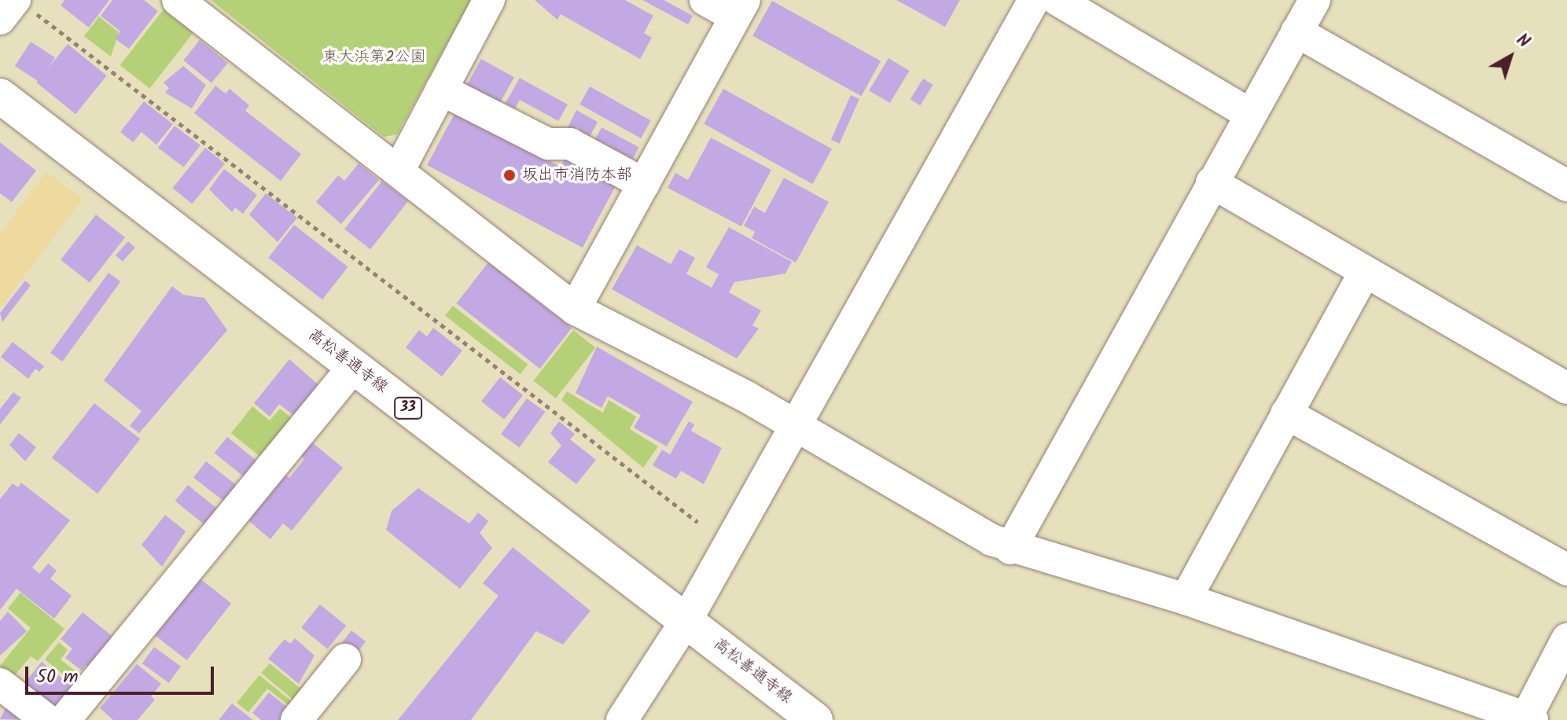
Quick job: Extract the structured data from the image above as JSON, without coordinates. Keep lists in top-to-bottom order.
{
  "streets": {
    "main road": ["高松善通寺線", "33"]
  },
  "parks": ["東大浜第2公園"],
  "places": ["坂出市消防本部"],
  "scale_bar": "50 m",
  "north": "top right"
}
